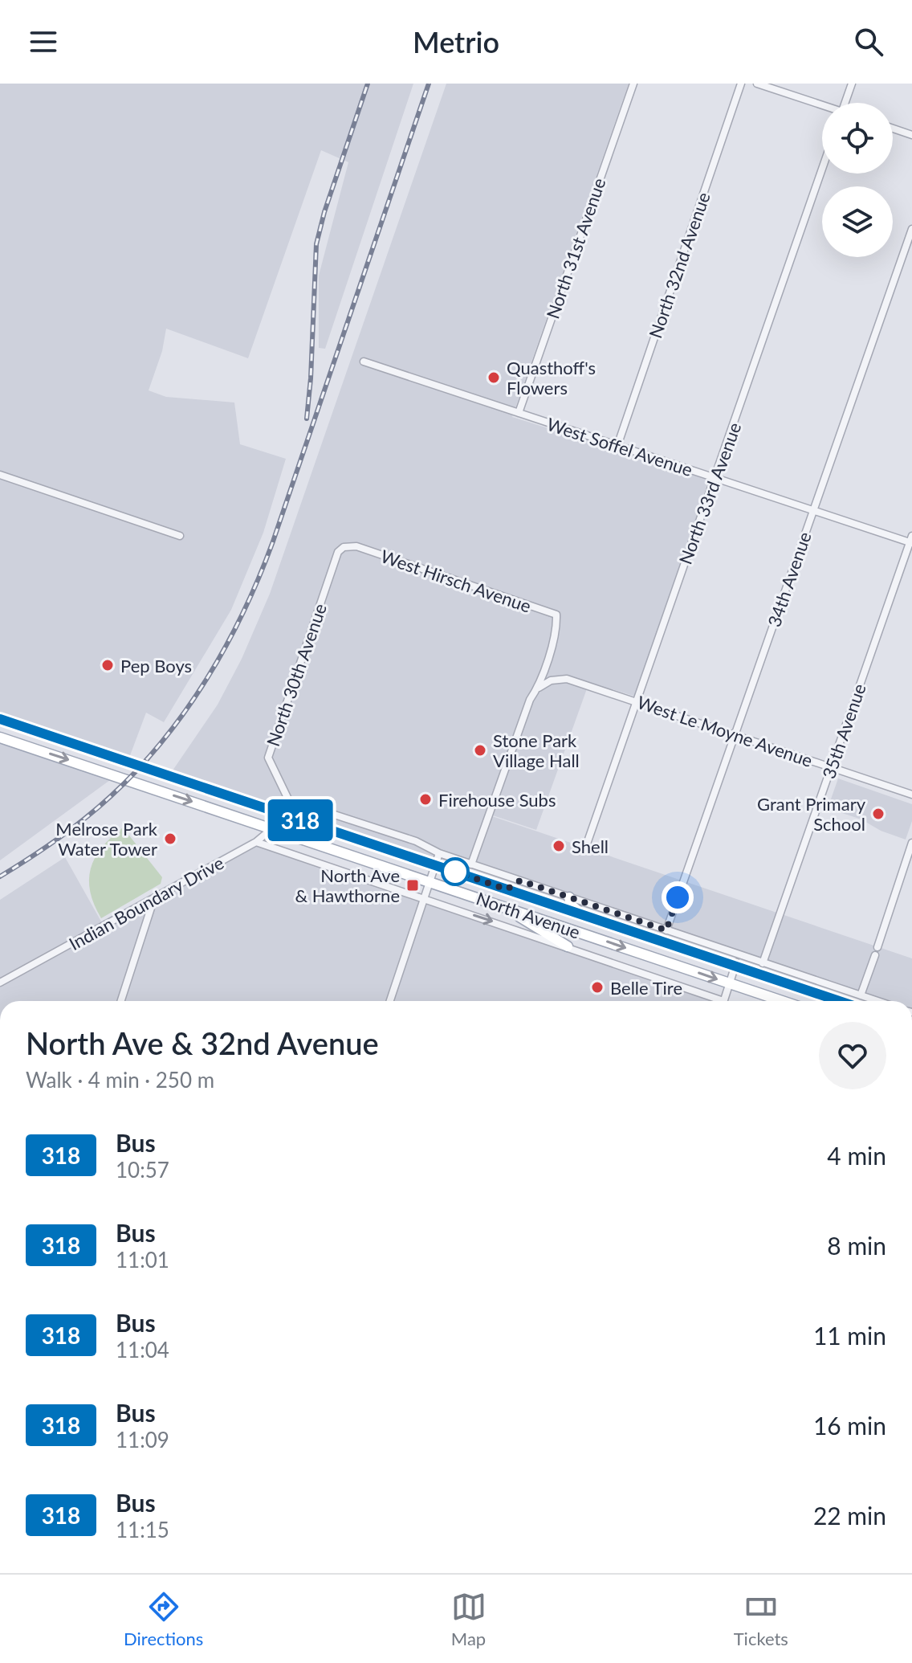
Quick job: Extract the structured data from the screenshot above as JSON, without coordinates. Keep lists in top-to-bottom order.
{
  "streets": {
    "main road": ["North Avenue"],
    "street": [
      "North 31st Avenue",
      "North 32nd Avenue",
      "West Soffel Avenue",
      "North 33rd Avenue",
      "34th Avenue",
      "West Hirsch Avenue",
      "North 30th Avenue",
      "West Le Moyne Avenue",
      "35th Avenue",
      "Indian Boundary Drive"
    ]
  },
  "crossings": [
    ["North 31st Avenue", "West Soffel Avenue"],
    ["North 32nd Avenue", "West Soffel Avenue"],
    ["West Soffel Avenue", "North 33rd Avenue"],
    ["West Soffel Avenue", "34th Avenue"],
    ["West Soffel Avenue", "35th Avenue"],
    ["North 33rd Avenue", "West Le Moyne Avenue"],
    ["34th Avenue", "West Le Moyne Avenue"],
    ["34th Avenue", "North Avenue"],
    ["West Hirsch Avenue", "North 30th Avenue"],
    ["West Hirsch Avenue", "West Le Moyne Avenue"],
    ["North 30th Avenue", "North Avenue"],
    ["West Le Moyne Avenue", "35th Avenue"],
    ["35th Avenue", "North Avenue"],
    ["Indian Boundary Drive", "North Avenue"]
  ],
  "places": {
    "other": [
      "Quasthoff's Flowers",
      "Pep Boys",
      "Stone Park Village Hall",
      "Firehouse Subs",
      "Grant Primary School",
      "Melrose Park Water Tower",
      "Shell",
      "Belle Tire"
    ],
    "transit": ["North Ave & Hawthorne"]
  },
  "lines": ["bus line 318"],
  "page": {
    "header": "Metrio",
    "on_map": "318",
    "heading": ["North Ave & 32nd Avenue", "Walk · 4 min · 250 m"],
    "list": [
      {
        "mark": "318",
        "name": "Bus",
        "note": "10:57",
        "value": "4 min"
      },
      {
        "mark": "318",
        "name": "Bus",
        "note": "11:01",
        "value": "8 min"
      },
      {
        "mark": "318",
        "name": "Bus",
        "note": "11:04",
        "value": "11 min"
      },
      {
        "mark": "318",
        "name": "Bus",
        "note": "11:09",
        "value": "16 min"
      },
      {
        "mark": "318",
        "name": "Bus",
        "note": "11:15",
        "value": "22 min"
      }
    ],
    "tabs": ["Directions", "Map", "Tickets"]
  }
}
